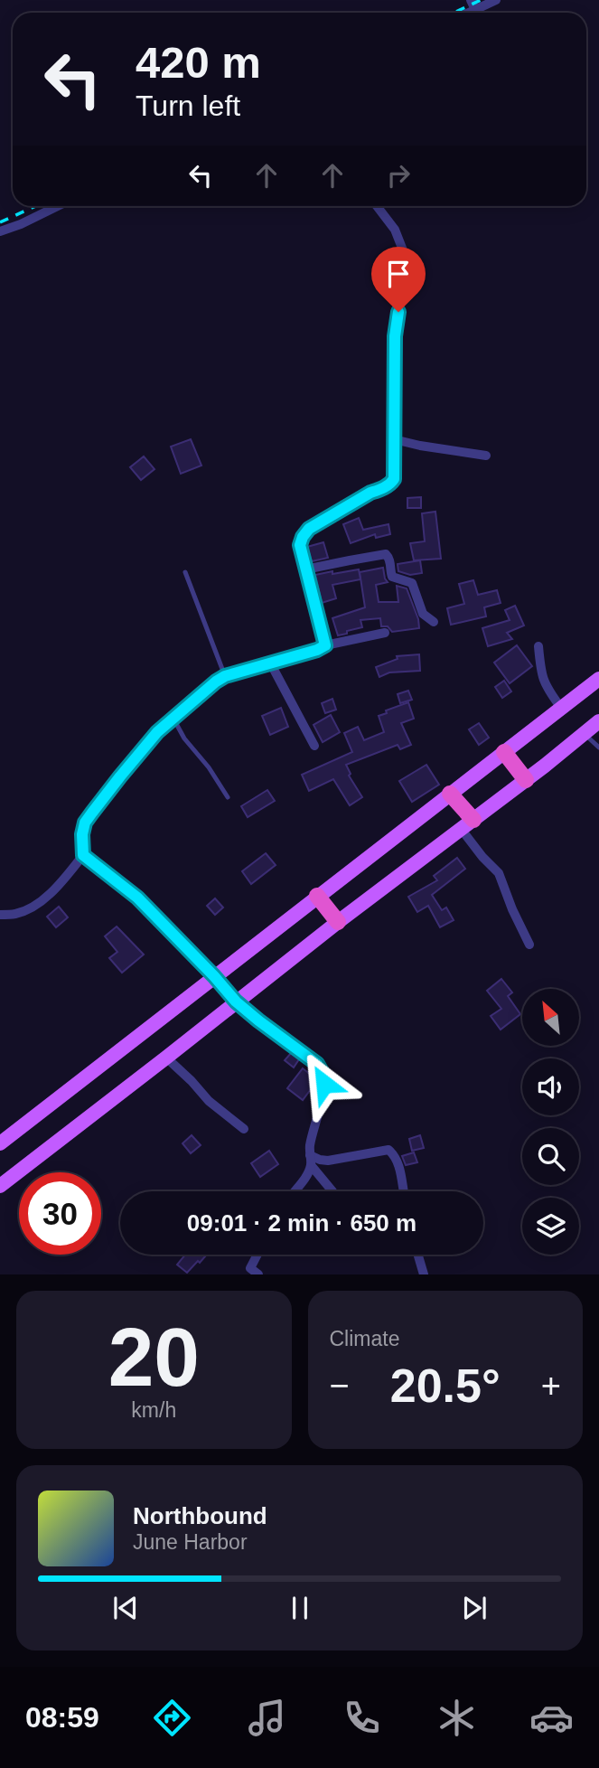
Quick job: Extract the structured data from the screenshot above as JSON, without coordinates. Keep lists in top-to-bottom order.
{
  "north": "top left",
  "page": {
    "turn": ["420 m", "Turn left"],
    "limit": "30",
    "trip": "09:01 · 2 min · 650 m",
    "tile": [
      ["20", "km/h"],
      "Climate"
    ],
    "heat": ["−", "20.5°", "+"],
    "song": ["Northbound", "June Harbor"],
    "tabs": "08:59"
  }
}
